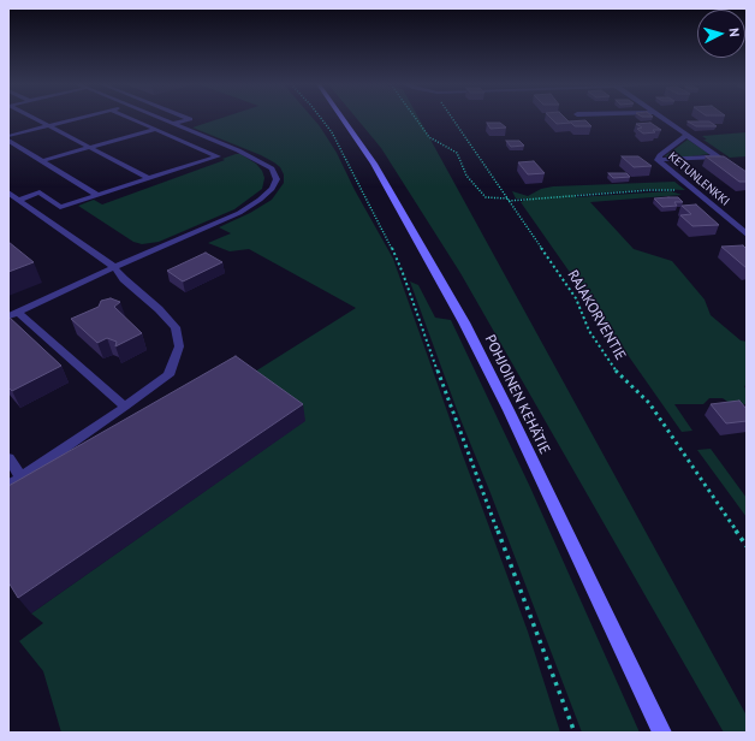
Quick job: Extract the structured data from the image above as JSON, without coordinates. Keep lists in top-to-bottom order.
{
  "streets": {
    "main road": ["POHJOINEN KEHÄTIE"],
    "street": ["KETUNLENKKI"],
    "path": ["RAJAKORVENTIE"]
  },
  "north": "right"
}
